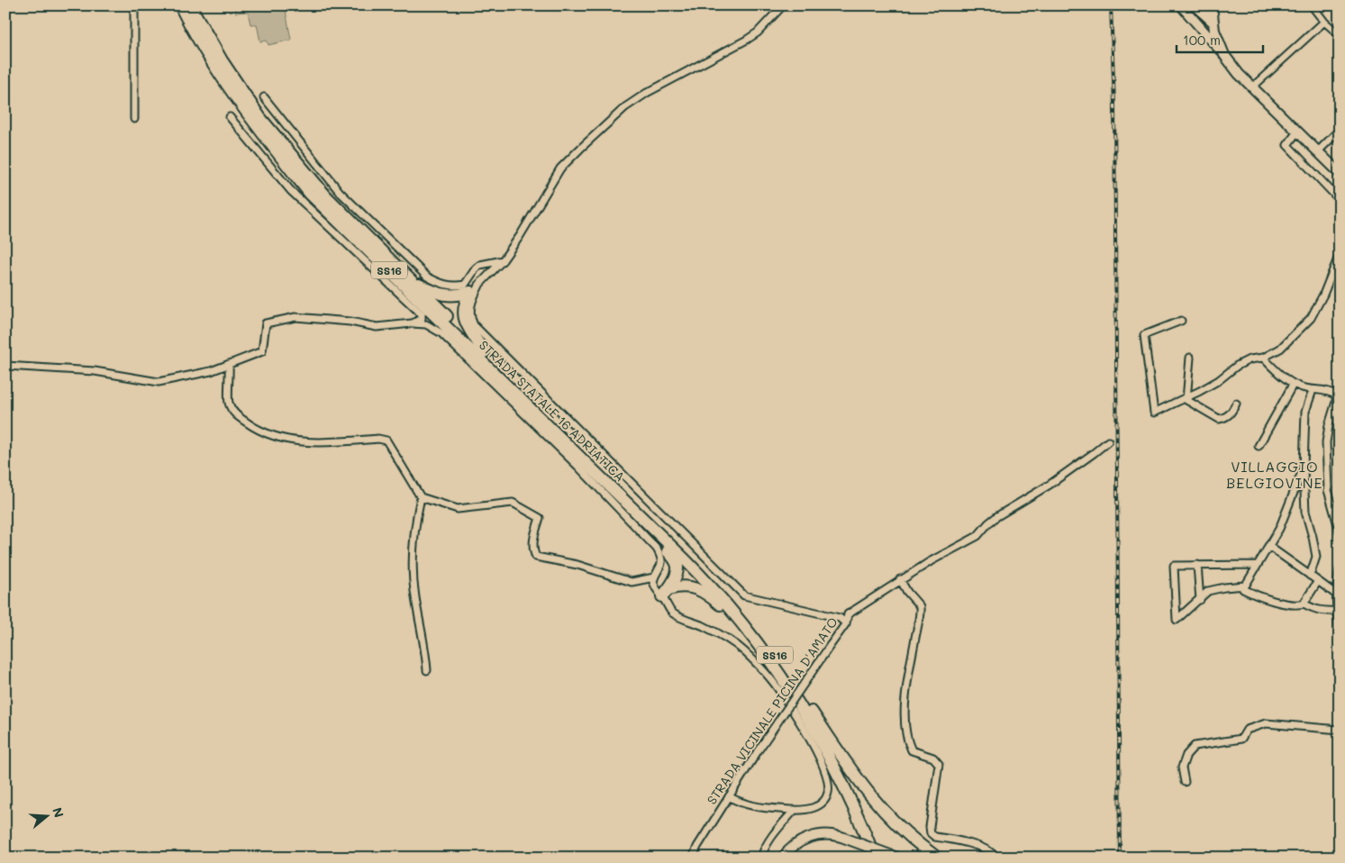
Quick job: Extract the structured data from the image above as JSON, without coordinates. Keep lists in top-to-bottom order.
{
  "streets": {
    "highway": ["SS16", "STRADA STATALE 16 ADRIATICA"],
    "street": ["STRADA VICINALE PICINA D'AMATO"]
  },
  "crossings": [
    ["SS16", "STRADA STATALE 16 ADRIATICA"]
  ],
  "districts": ["VILLAGGIO BELGIOVINE"],
  "scale_bar": "100 m",
  "north": "right"
}
